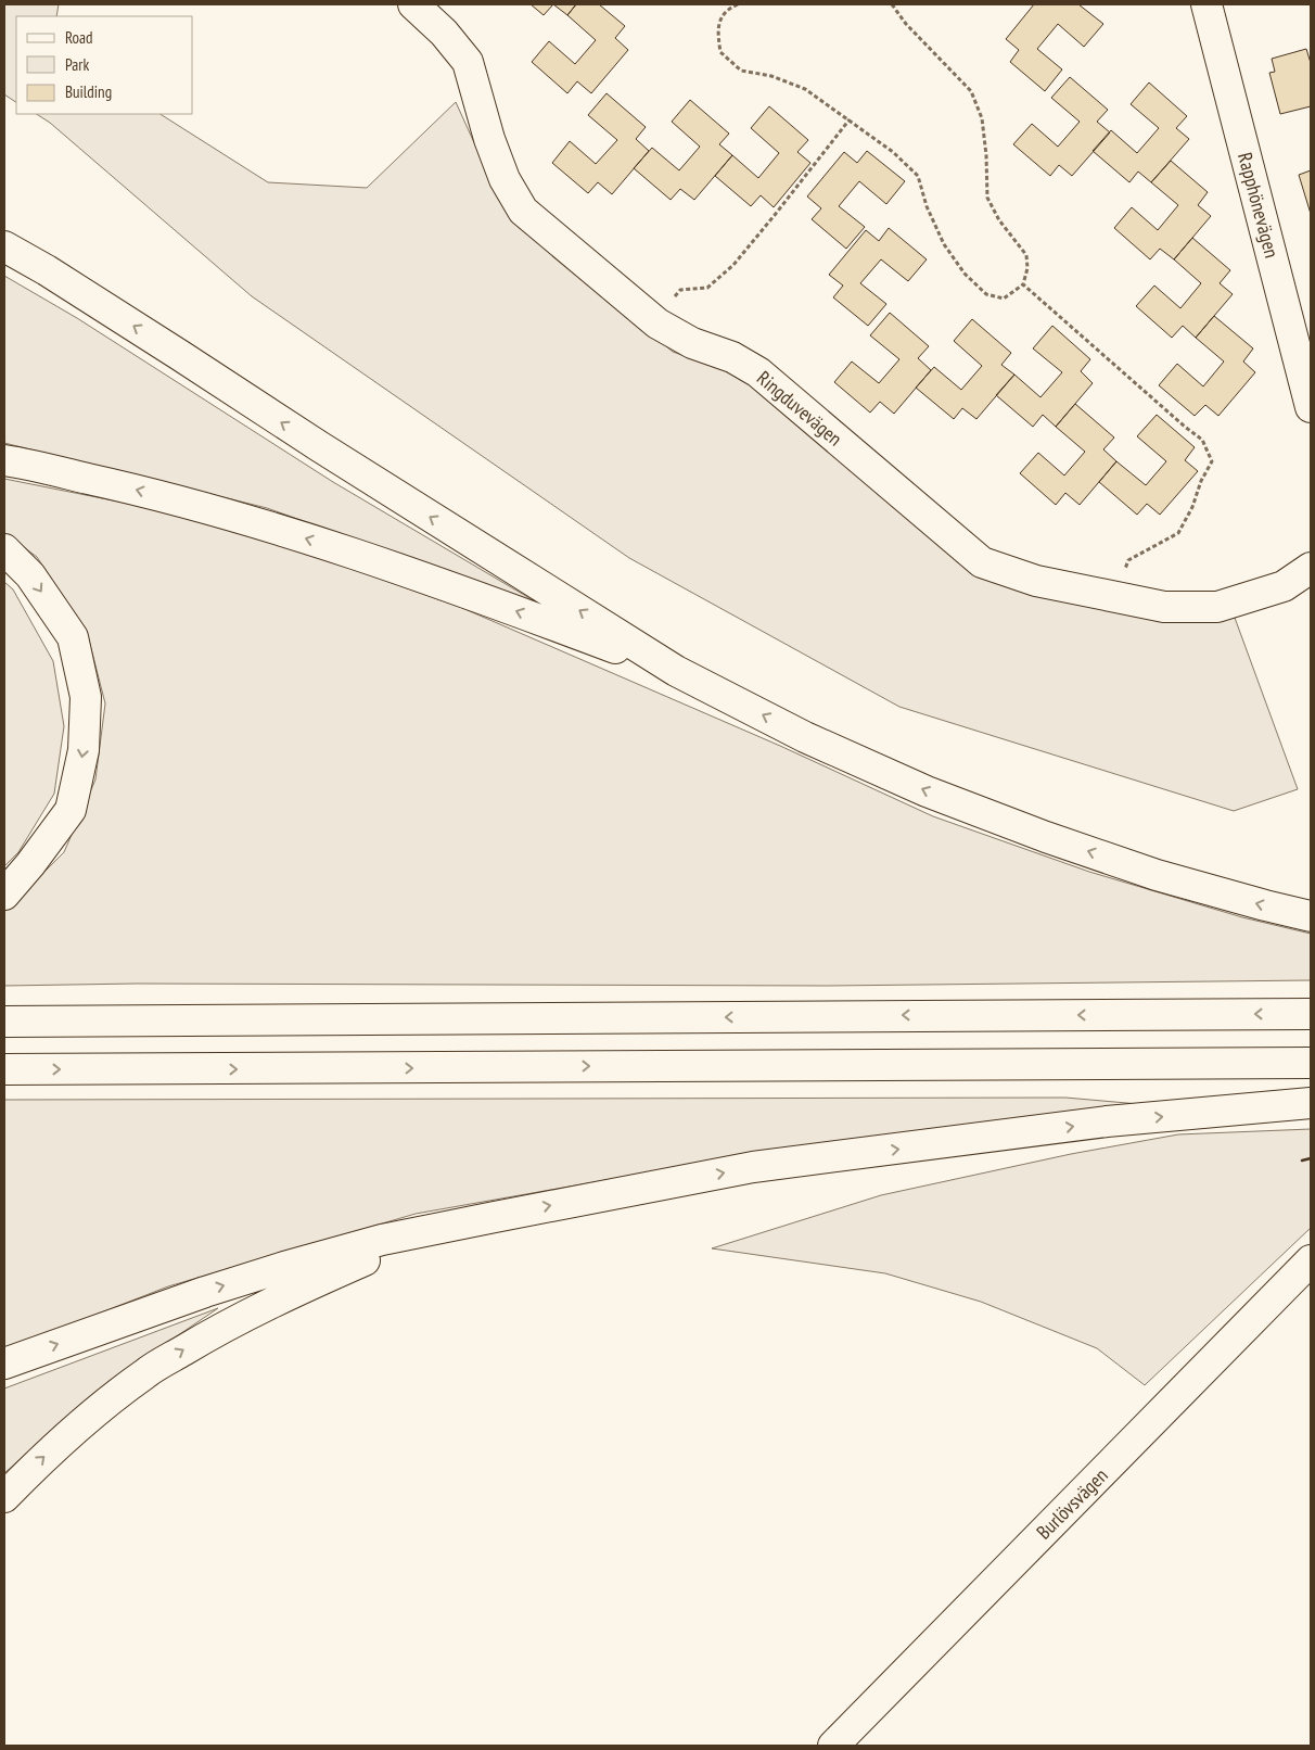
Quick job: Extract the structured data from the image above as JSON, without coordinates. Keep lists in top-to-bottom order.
{
  "streets": {
    "main road": ["Rapphönevägen", "Ringduvevägen", "Burlövsvägen"]
  },
  "legend": ["Road", "Park", "Building"]
}
